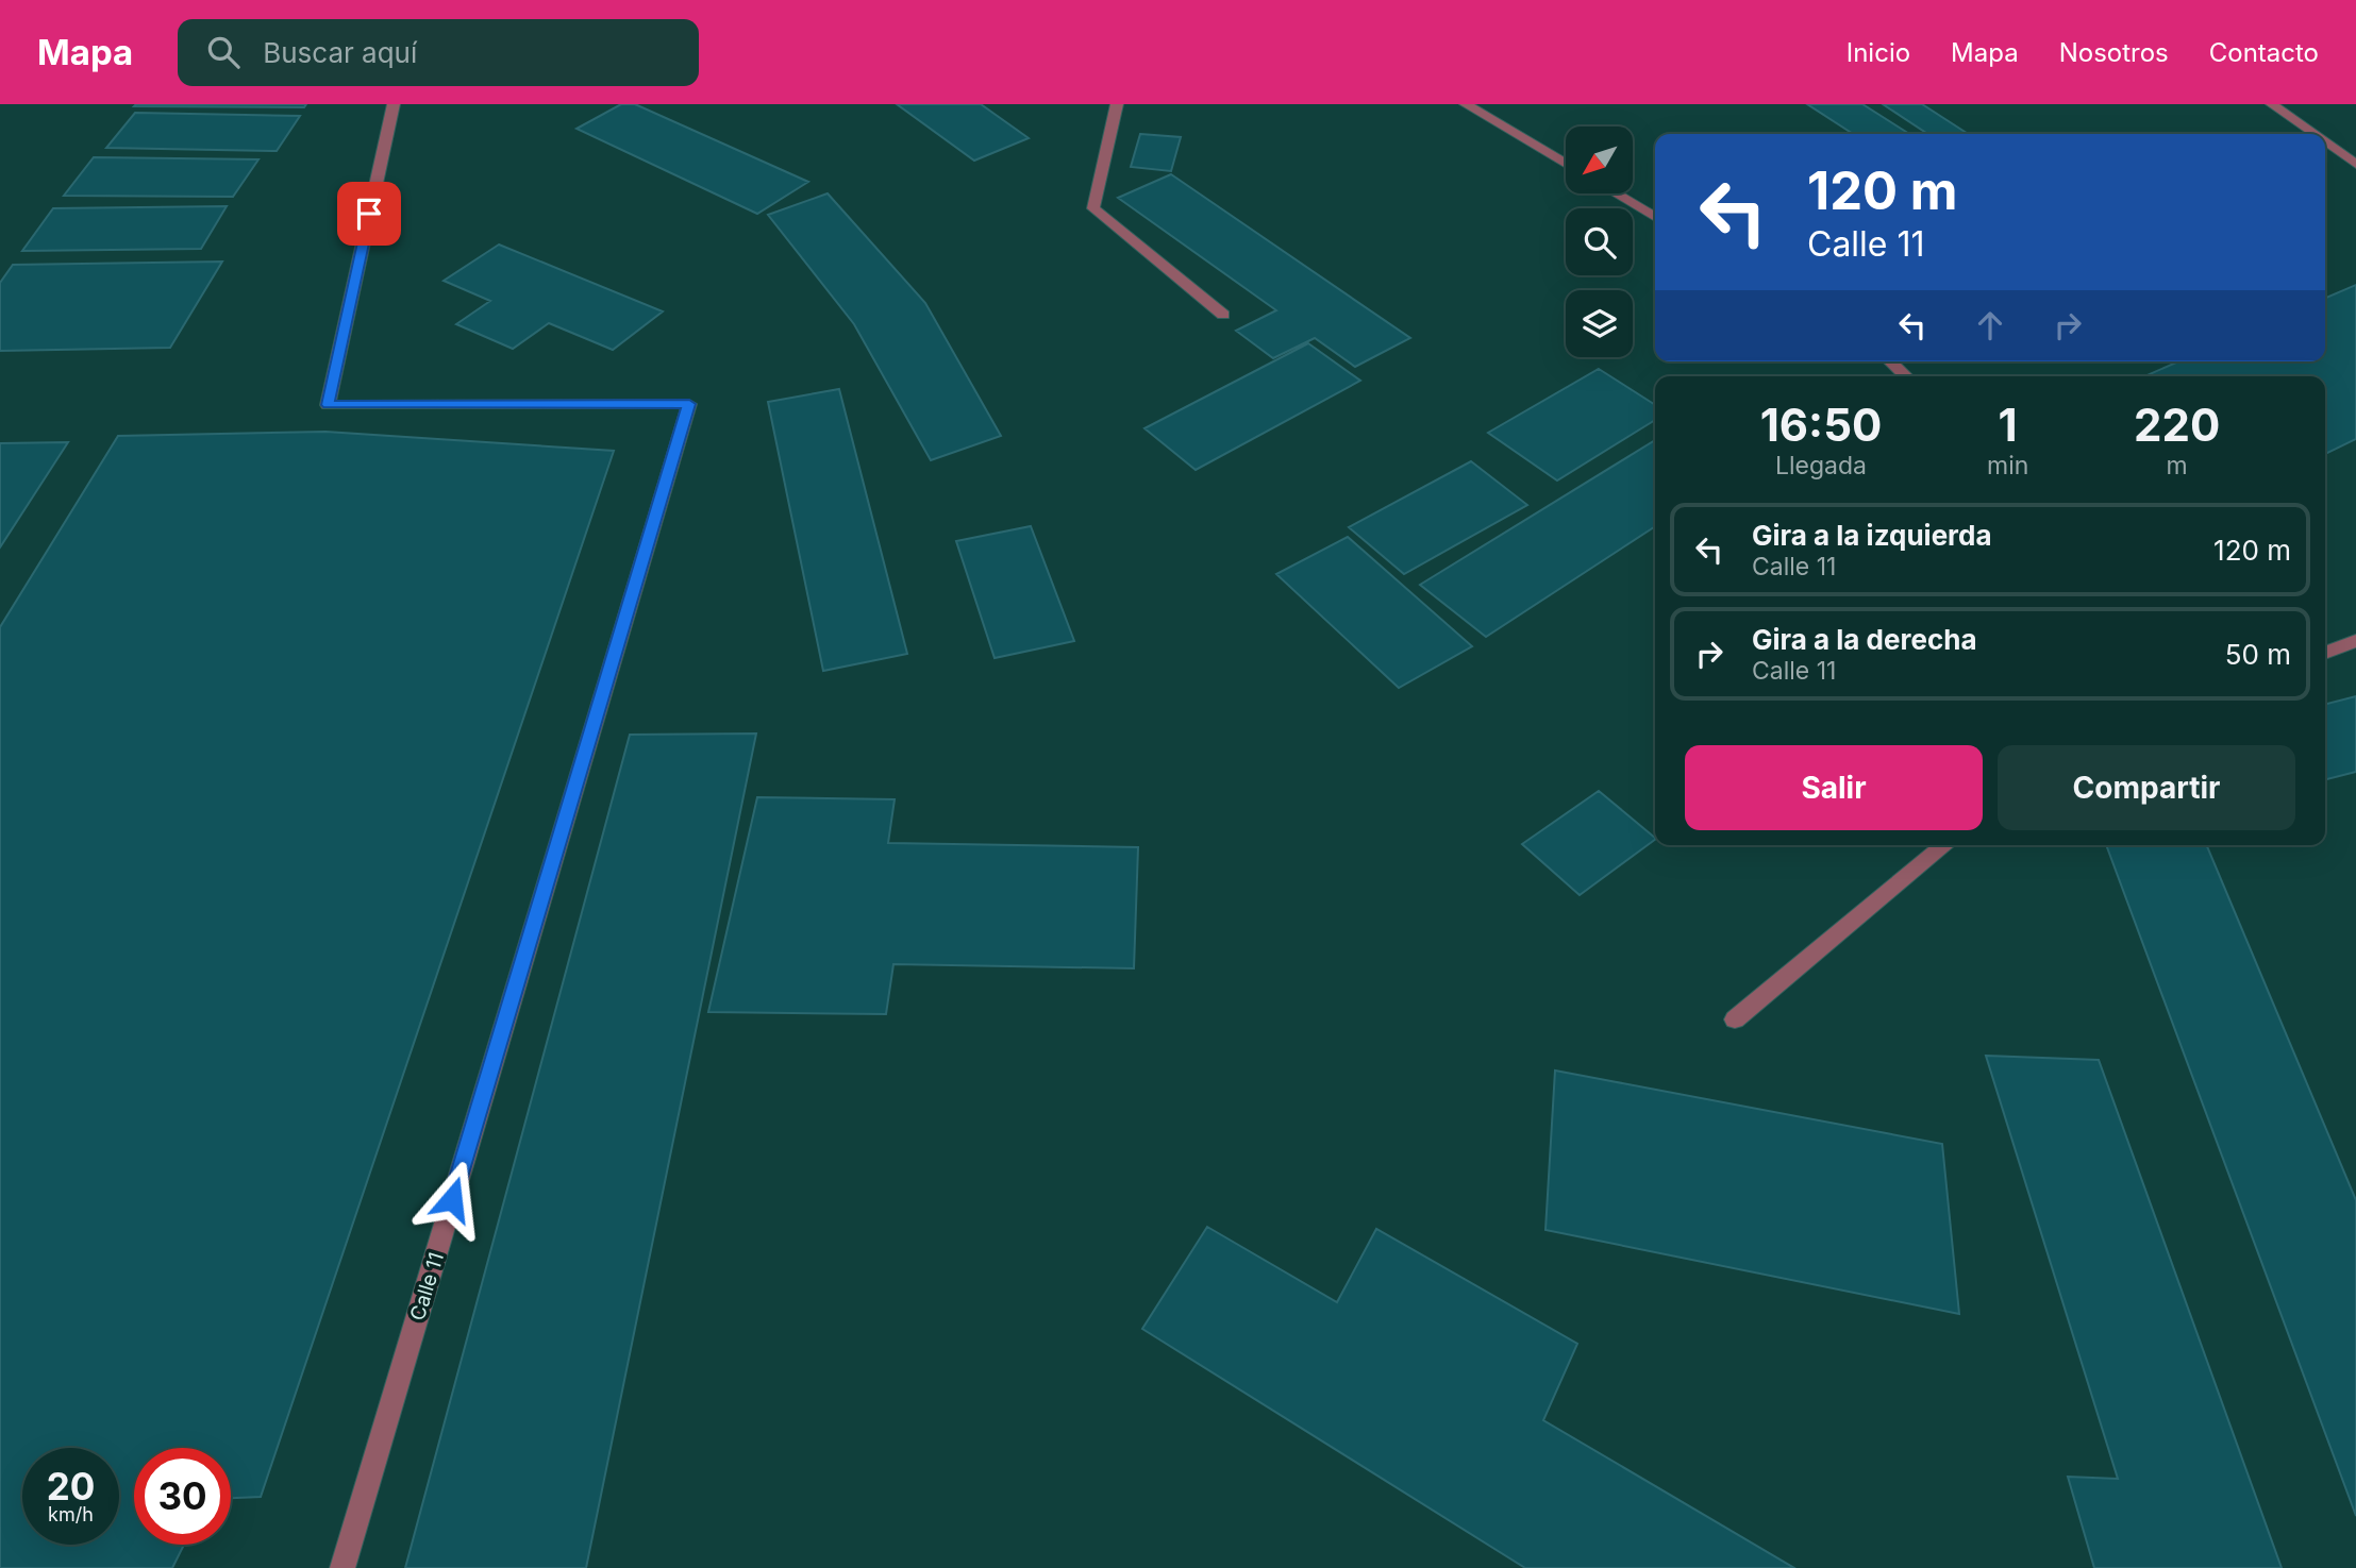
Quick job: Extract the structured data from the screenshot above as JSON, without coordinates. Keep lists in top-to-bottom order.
{
  "streets": {
    "street": ["Calle 11"]
  },
  "north": "bottom left",
  "page": {
    "header": "Mapa",
    "search": "Buscar aquí",
    "nav": [
      "Inicio",
      "Mapa",
      "Nosotros",
      "Contacto"
    ],
    "turn": ["120 m", "Calle 11"],
    "eta": [
      "16:50",
      "Llegada",
      "1",
      "min",
      "220",
      "m"
    ],
    "list": [
      {
        "name": "Gira a la izquierda",
        "note": "Calle 11",
        "value": "120 m"
      },
      {
        "name": "Gira a la derecha",
        "note": "Calle 11",
        "value": "50 m"
      }
    ],
    "buttons": ["Salir", "Compartir"],
    "speed": "20 km/h",
    "limit": "30"
  }
}
